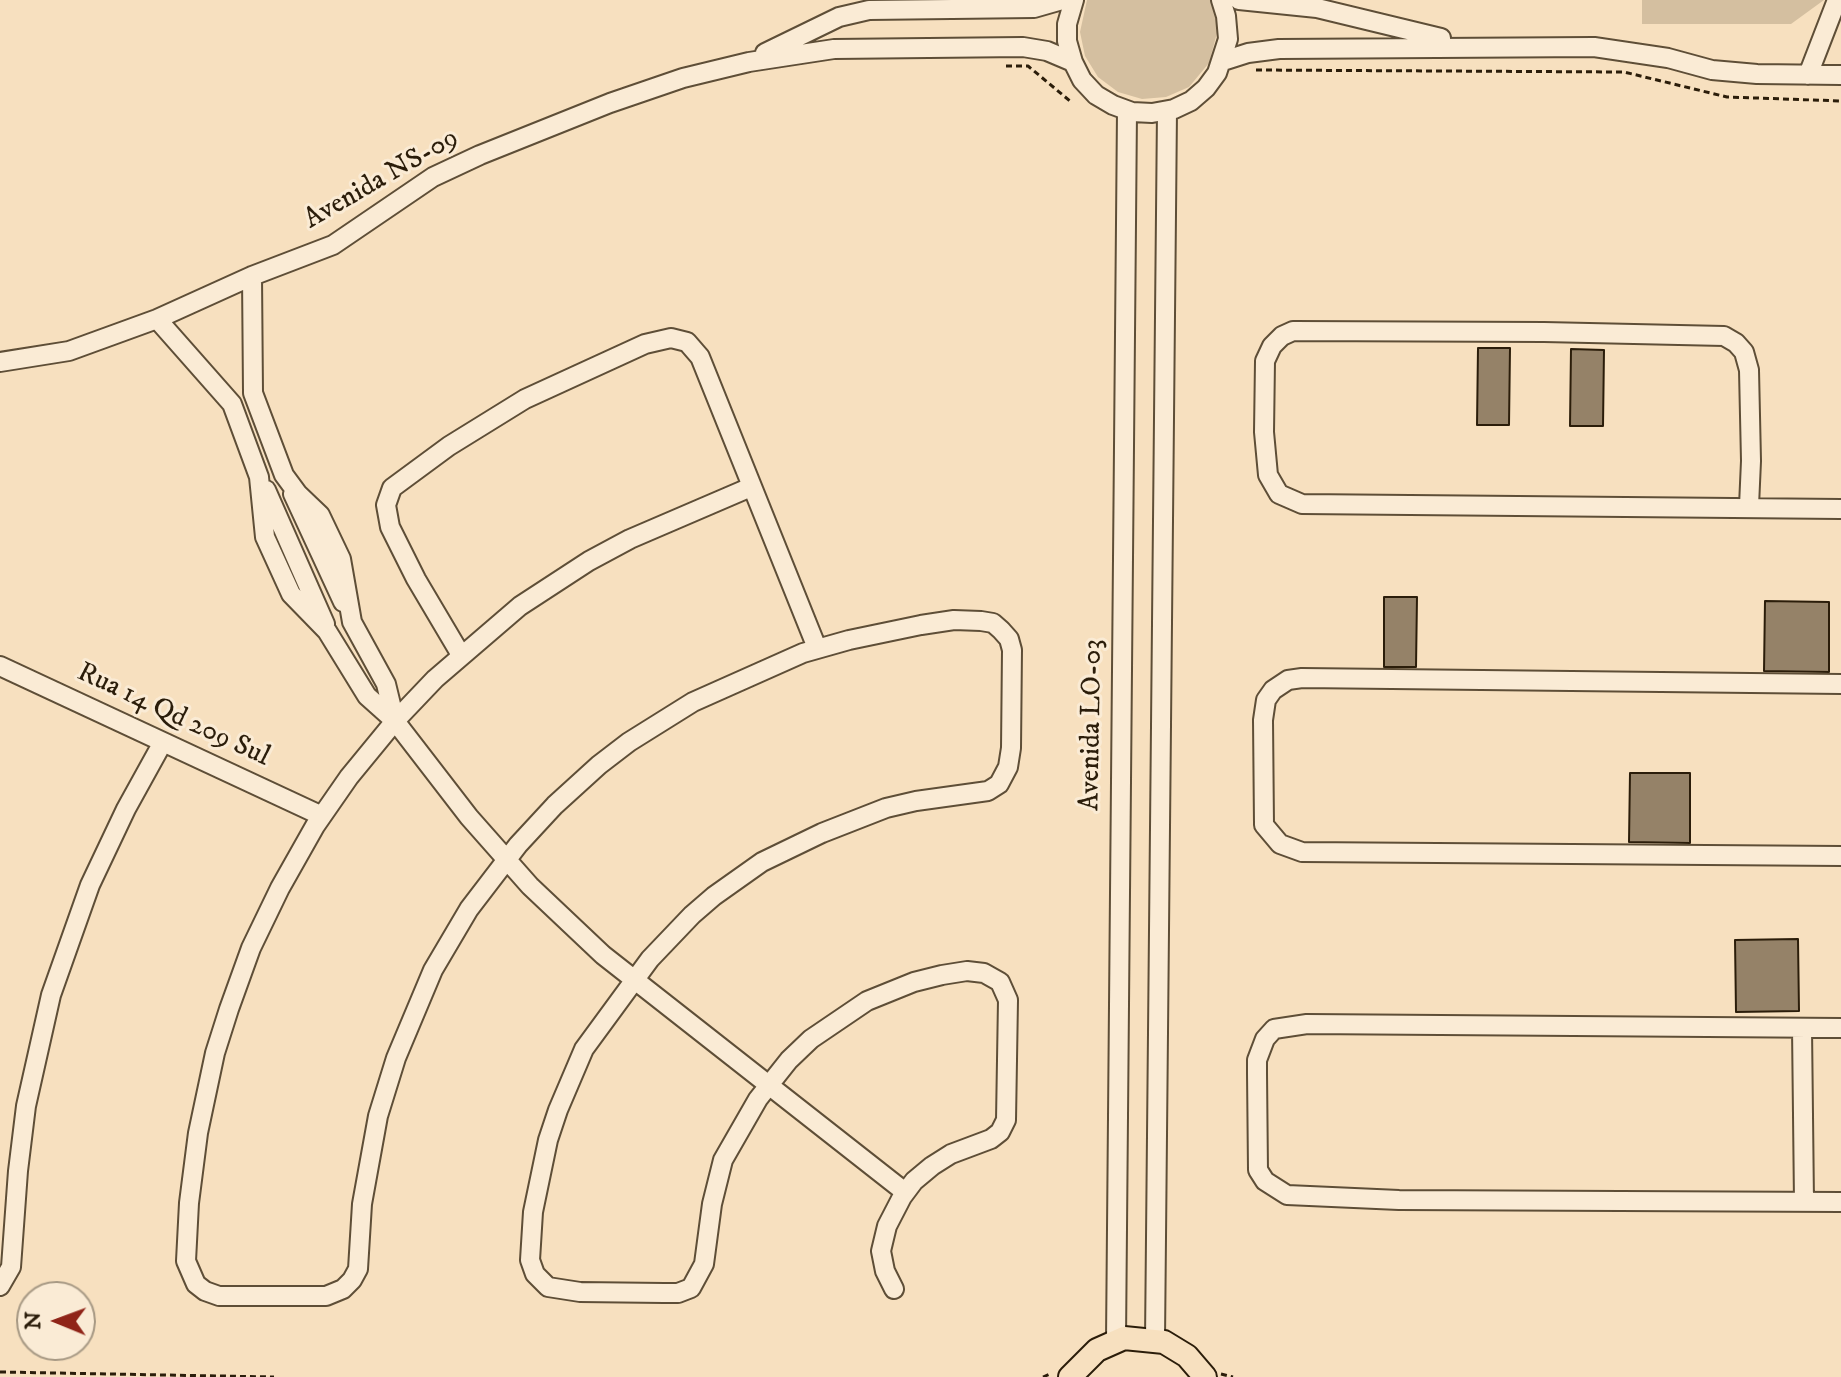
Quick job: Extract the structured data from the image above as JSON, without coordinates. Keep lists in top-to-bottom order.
{
  "streets": {
    "street": ["Avenida NS-09", "Rua 14 Qd 209 Sul", "Avenida LO-03"]
  },
  "north": "left"
}
